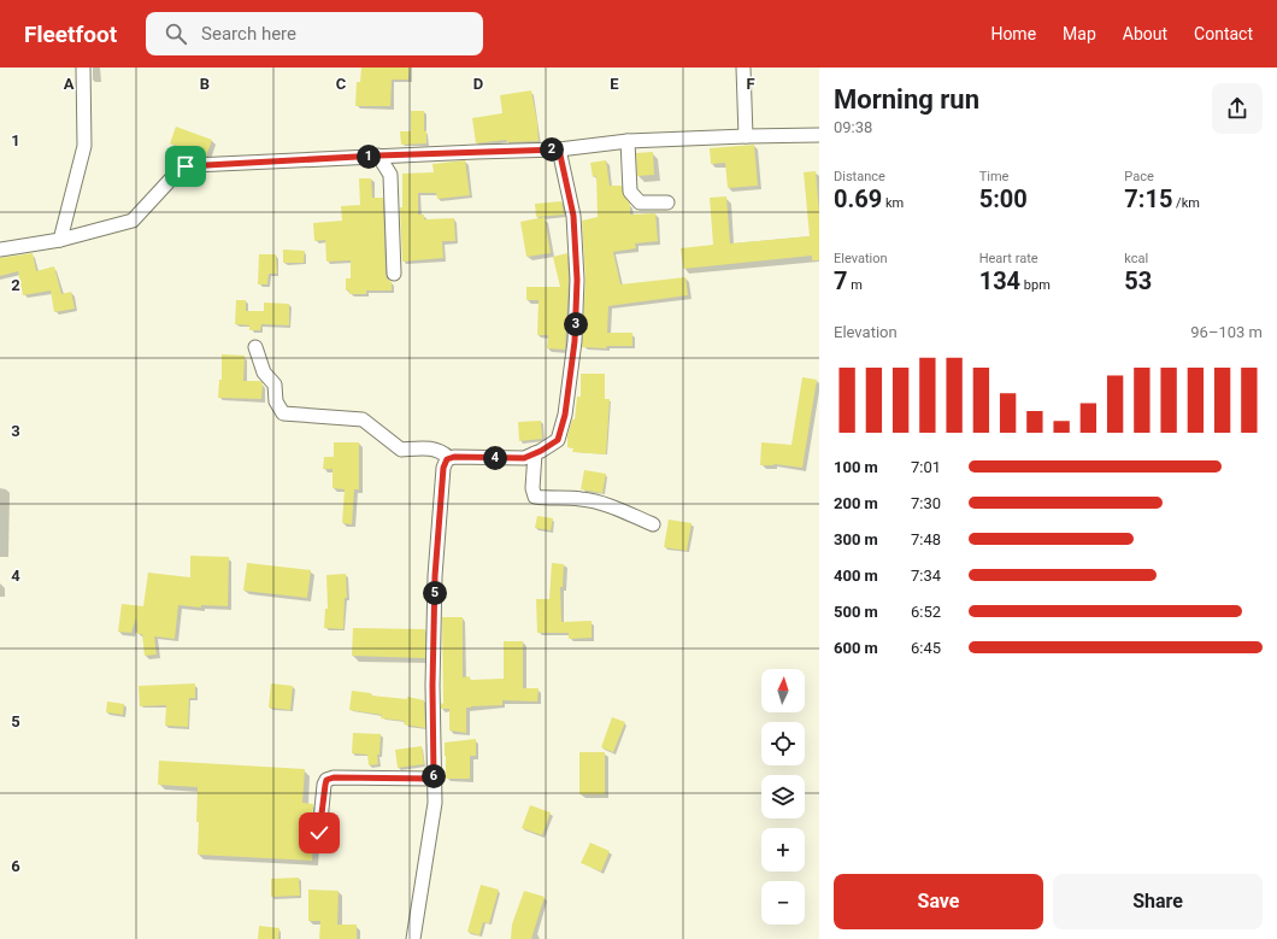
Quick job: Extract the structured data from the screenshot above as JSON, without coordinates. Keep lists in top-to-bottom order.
{
  "north": "top",
  "page": {
    "header": "Fleetfoot",
    "search": "Search here",
    "nav": [
      "Home",
      "Map",
      "About",
      "Contact"
    ],
    "heading": ["Morning run", "09:38"],
    "pins": [
      "2",
      "1",
      "3",
      "4",
      "5",
      "6"
    ],
    "stats": [
      ["Distance", "0.69 km"],
      ["Time", "5:00"],
      ["Pace", "7:15 /km"],
      ["Elevation", "7 m"],
      ["Heart rate", "134 bpm"],
      ["kcal", "53"]
    ],
    "chart": ["Elevation", "96–103 m"],
    "list": [
      {
        "name": "100 m",
        "note": "7:01"
      },
      {
        "name": "200 m",
        "note": "7:30"
      },
      {
        "name": "300 m",
        "note": "7:48"
      },
      {
        "name": "400 m",
        "note": "7:34"
      },
      {
        "name": "500 m",
        "note": "6:52"
      },
      {
        "name": "600 m",
        "note": "6:45"
      }
    ],
    "map_buttons": ["+", "−"],
    "buttons": ["Save", "Share"]
  },
  "grid": {
    "columns": [
      "A",
      "B",
      "C",
      "D",
      "E",
      "F"
    ],
    "rows": [
      "1",
      "2",
      "3",
      "4",
      "5",
      "6"
    ]
  }
}
